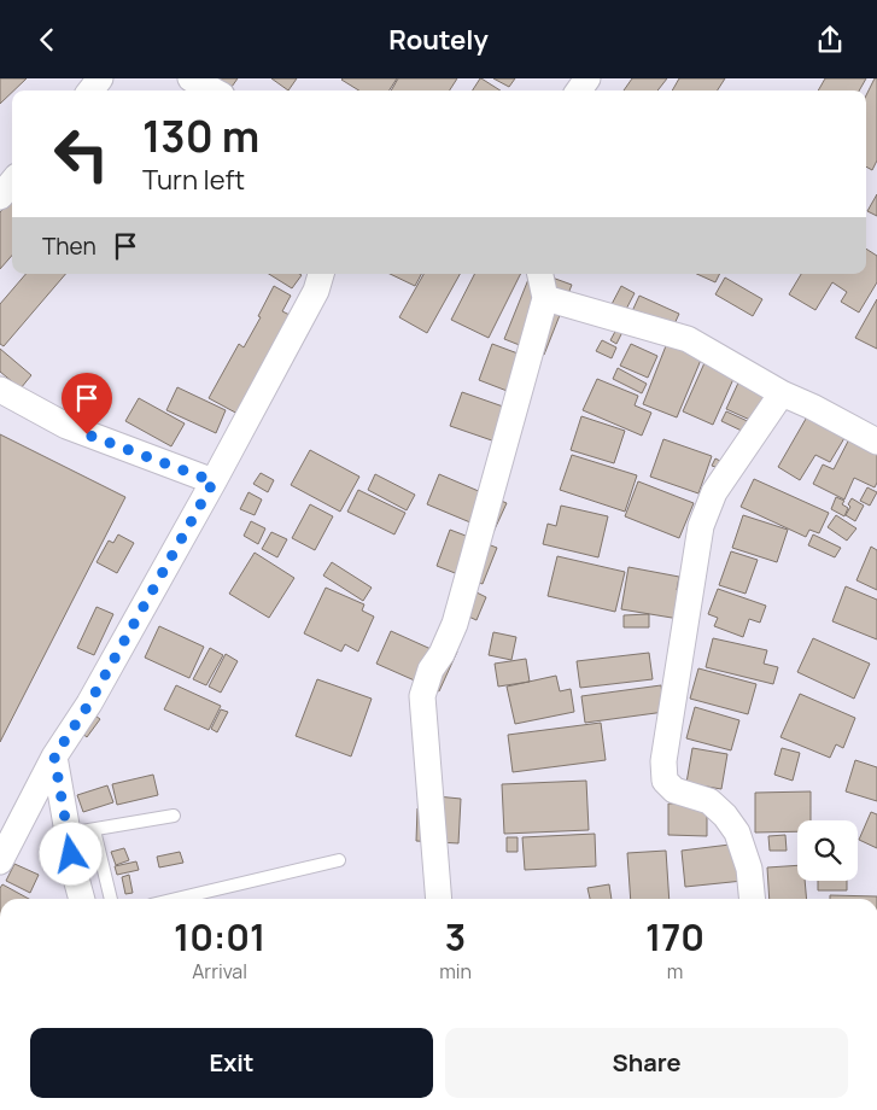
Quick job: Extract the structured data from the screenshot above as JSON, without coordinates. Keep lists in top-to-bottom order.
{
  "page": {
    "header": "Routely",
    "turn": ["130 m", "Turn left"],
    "then": "Then",
    "eta": [
      "10:01",
      "Arrival",
      "3",
      "min",
      "170",
      "m"
    ],
    "buttons": ["Exit", "Share"]
  }
}
